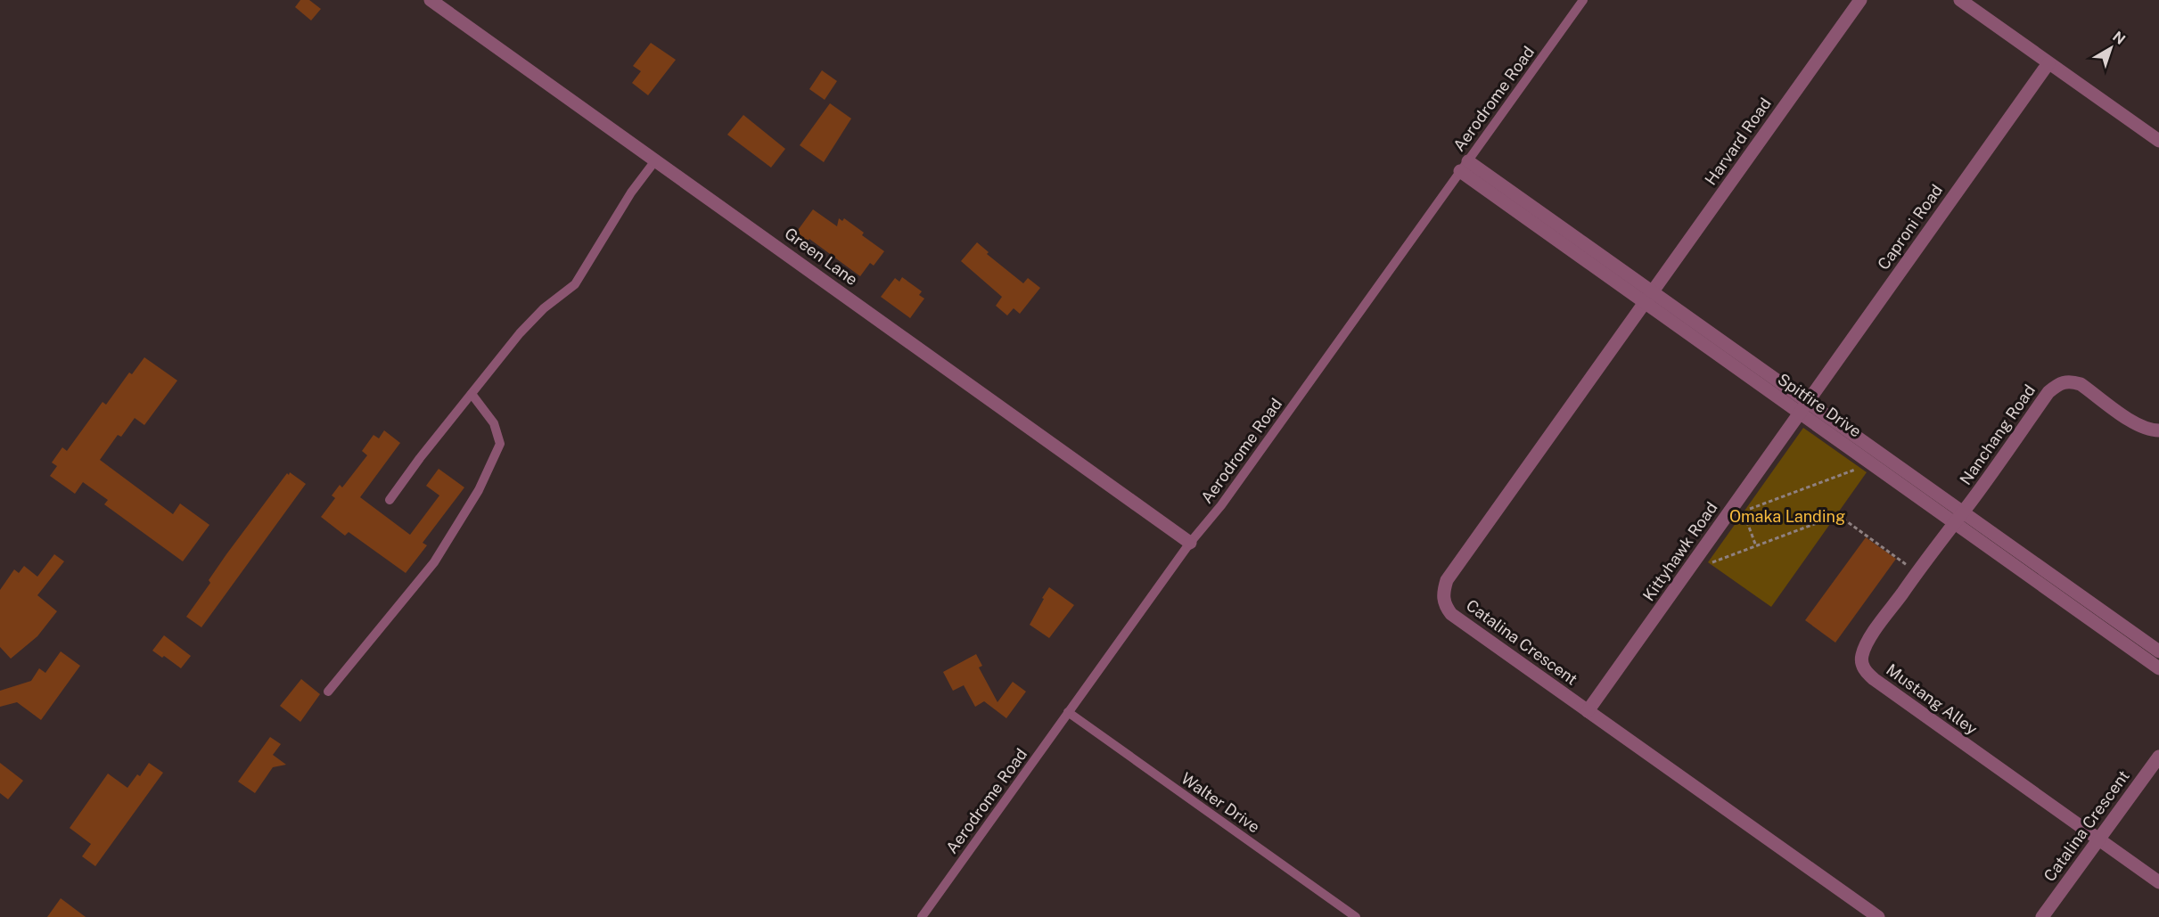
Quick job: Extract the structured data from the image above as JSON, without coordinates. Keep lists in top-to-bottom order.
{
  "streets": {
    "street": [
      "Harvard Road",
      "Caproni Road",
      "Green Lane",
      "Spitfire Drive",
      "Nanchang Road",
      "Kittyhawk Road",
      "Catalina Crescent",
      "Mustang Alley"
    ],
    "lane": ["Aerodrome Road", "Walter Drive"]
  },
  "crossings": [
    ["Aerodrome Road", "Green Lane"],
    ["Aerodrome Road", "Spitfire Drive"],
    ["Aerodrome Road", "Walter Drive"],
    ["Harvard Road", "Spitfire Drive"],
    ["Harvard Road", "Catalina Crescent"],
    ["Caproni Road", "Spitfire Drive"],
    ["Caproni Road", "Kittyhawk Road"],
    ["Spitfire Drive", "Nanchang Road"],
    ["Spitfire Drive", "Kittyhawk Road"],
    ["Spitfire Drive", "Catalina Crescent"],
    ["Spitfire Drive", "Mustang Alley"],
    ["Nanchang Road", "Mustang Alley"],
    ["Kittyhawk Road", "Catalina Crescent"],
    ["Catalina Crescent", "Mustang Alley"]
  ],
  "parks": ["Omaka Landing"],
  "north": "top right"
}
